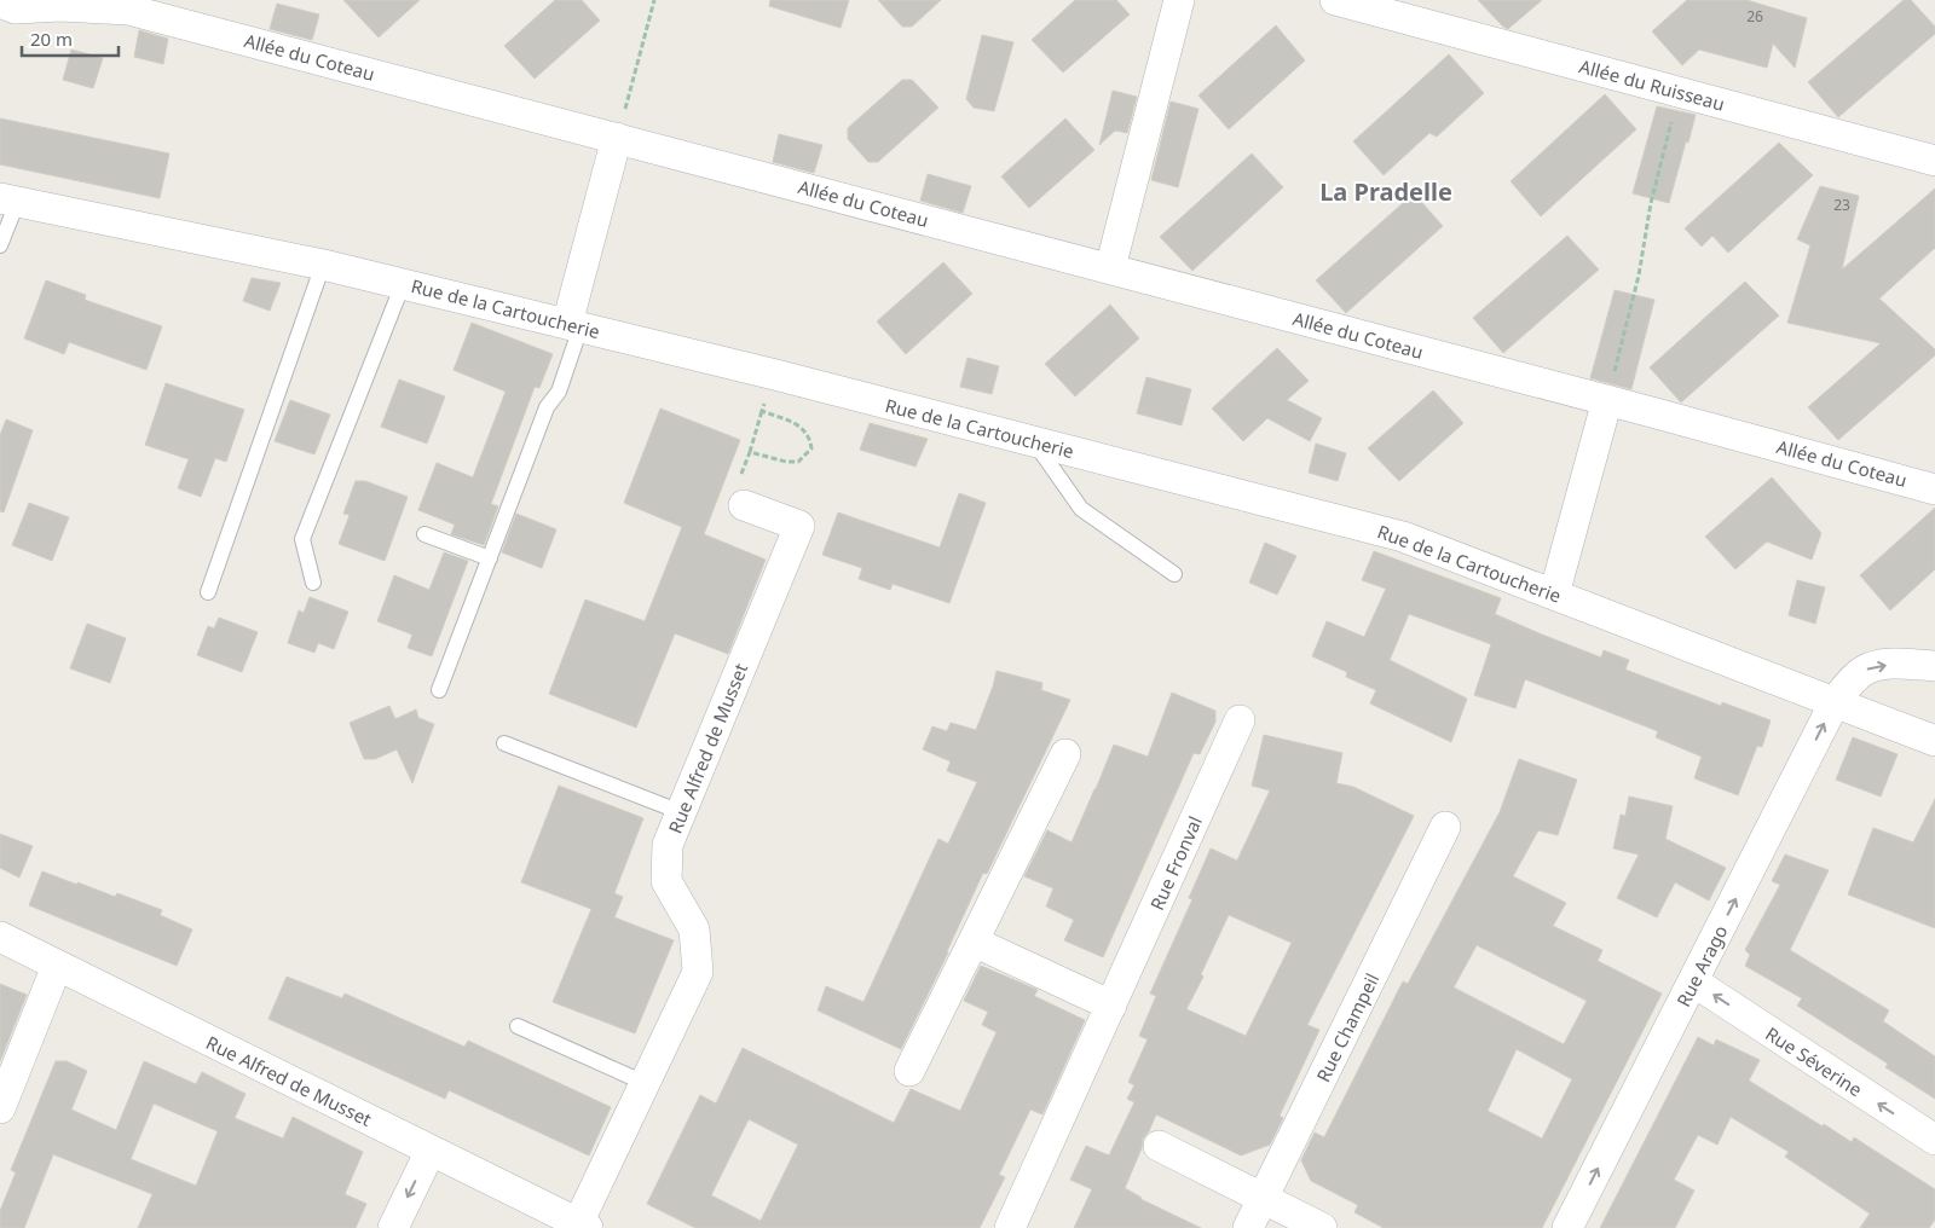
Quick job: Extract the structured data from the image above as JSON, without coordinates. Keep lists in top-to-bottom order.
{
  "streets": {
    "street": [
      "Allée du Coteau",
      "Allée du Ruisseau",
      "Rue de la Cartoucherie",
      "Rue Alfred de Musset",
      "Rue Fronval",
      "Rue Arago",
      "Rue Champeil",
      "Rue Séverine"
    ]
  },
  "crossings": [
    ["Rue de la Cartoucherie", "Rue Arago"],
    ["Rue Arago", "Rue Séverine"]
  ],
  "one_way": ["Rue Arago", "Rue Séverine"],
  "districts": ["La Pradelle"],
  "house_numbers": ["26", "23"],
  "scale_bar": "20 m"
}
